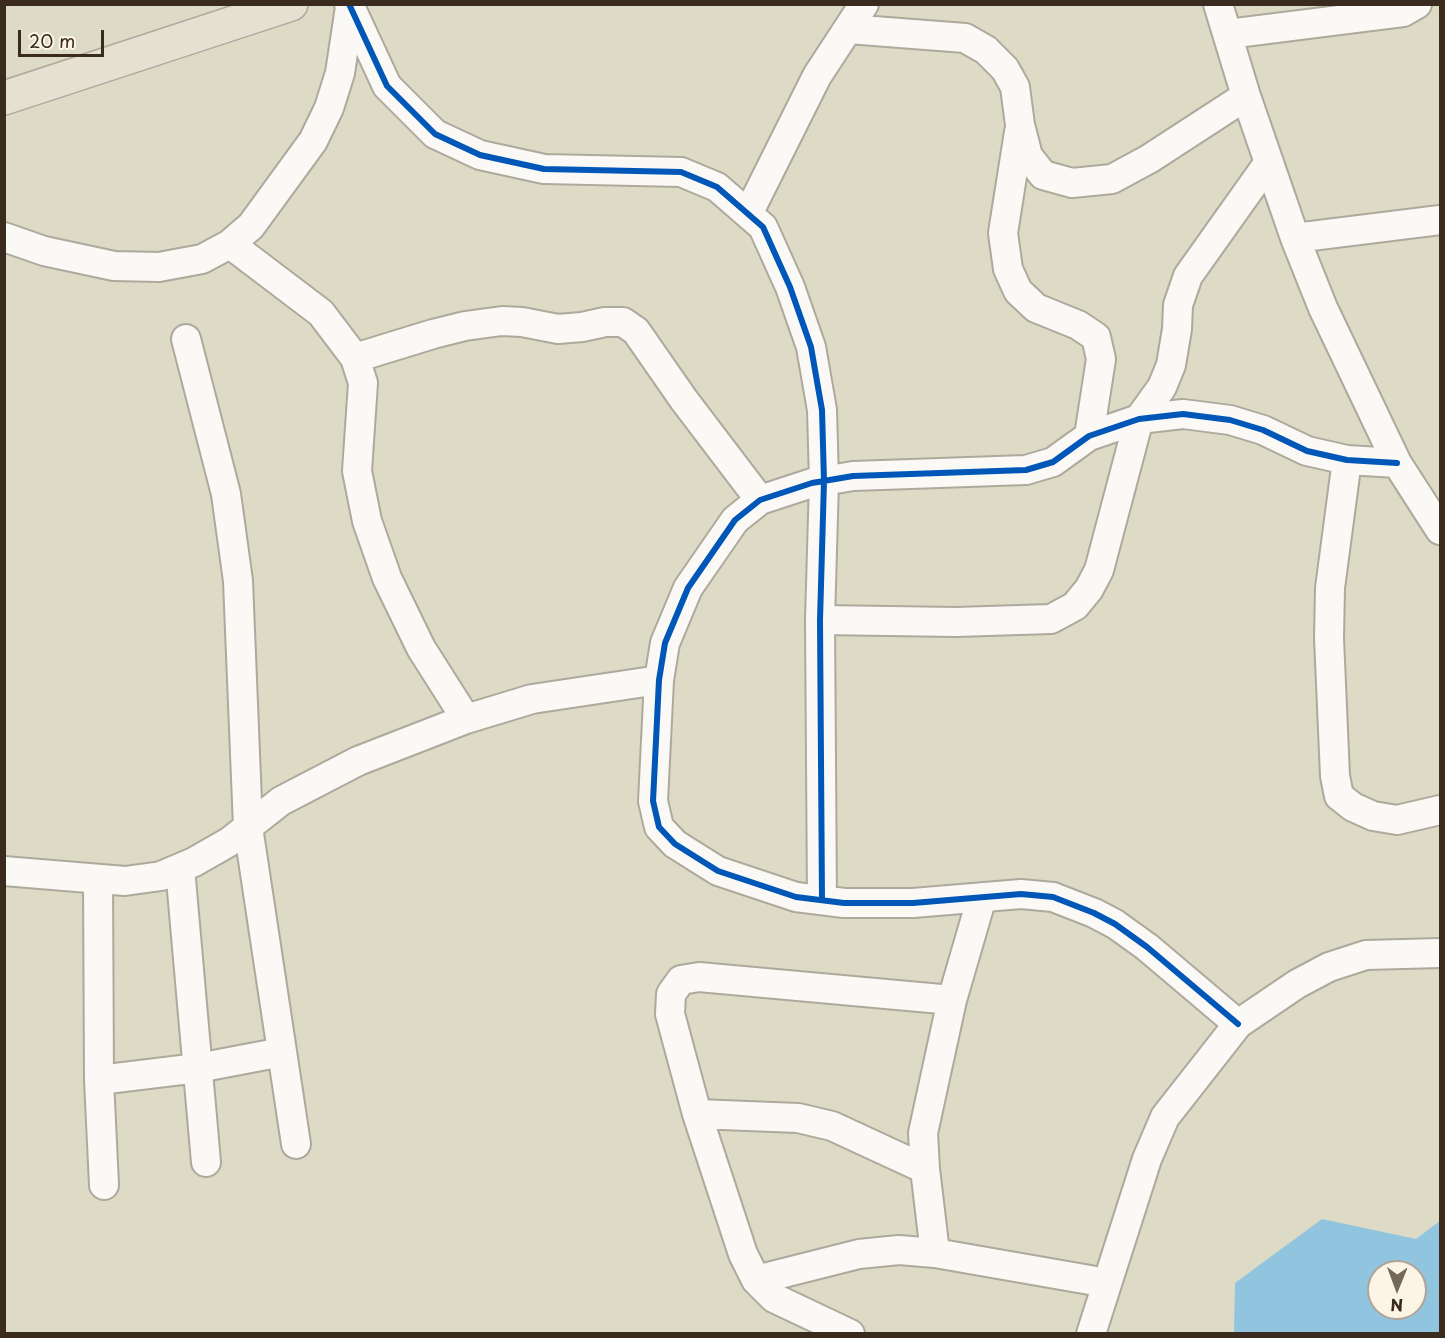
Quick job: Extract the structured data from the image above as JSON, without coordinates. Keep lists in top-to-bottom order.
{
  "scale_bar": "20 m",
  "north": "bottom"
}
